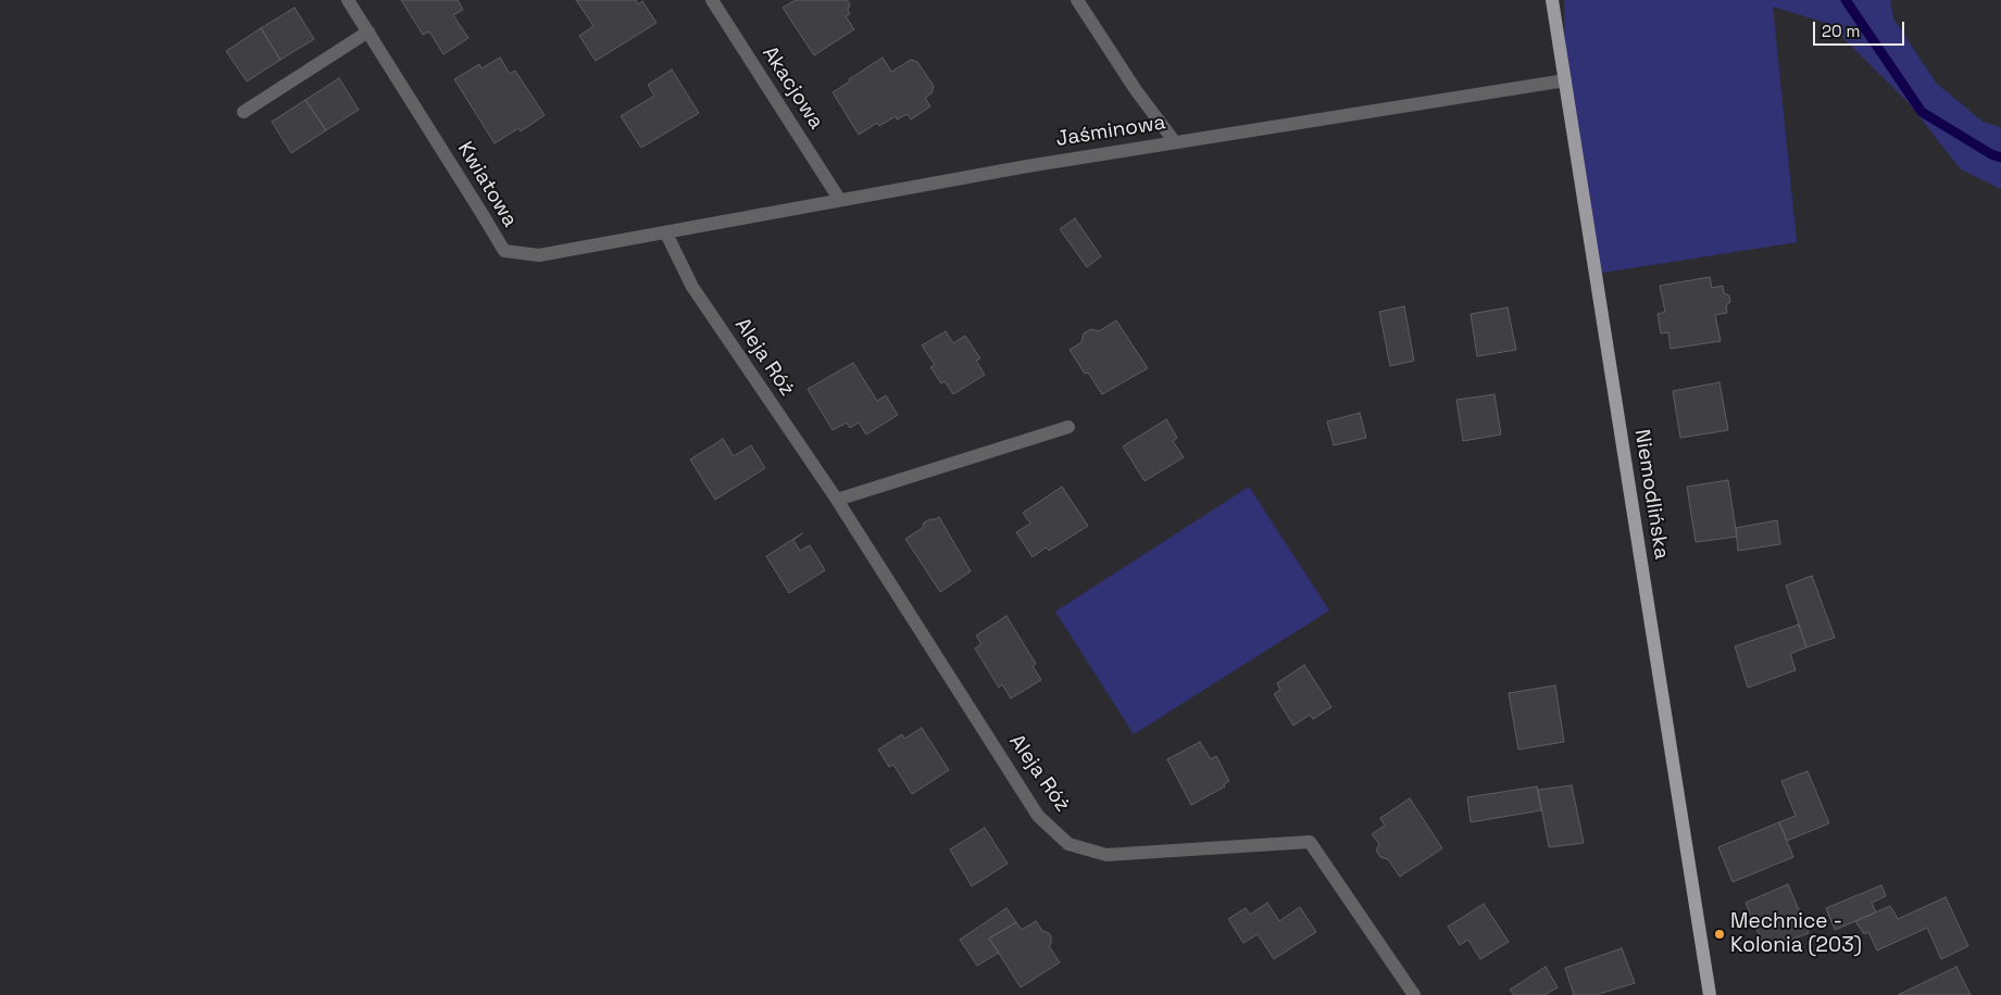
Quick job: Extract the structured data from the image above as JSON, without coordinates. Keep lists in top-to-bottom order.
{
  "streets": {
    "main road": ["Niemodlińska"],
    "street": [
      "Akacjowa",
      "Jaśminowa",
      "Kwiatowa",
      "Aleja Róż"
    ]
  },
  "crossings": [
    ["Akacjowa", "Jaśminowa"],
    ["Jaśminowa", "Kwiatowa"],
    ["Jaśminowa", "Aleja Róż"],
    ["Jaśminowa", "Niemodlińska"],
    ["Kwiatowa", "Aleja Róż"]
  ],
  "places": ["Mechnice - Kolonia (203)"],
  "scale_bar": "20 m"
}
